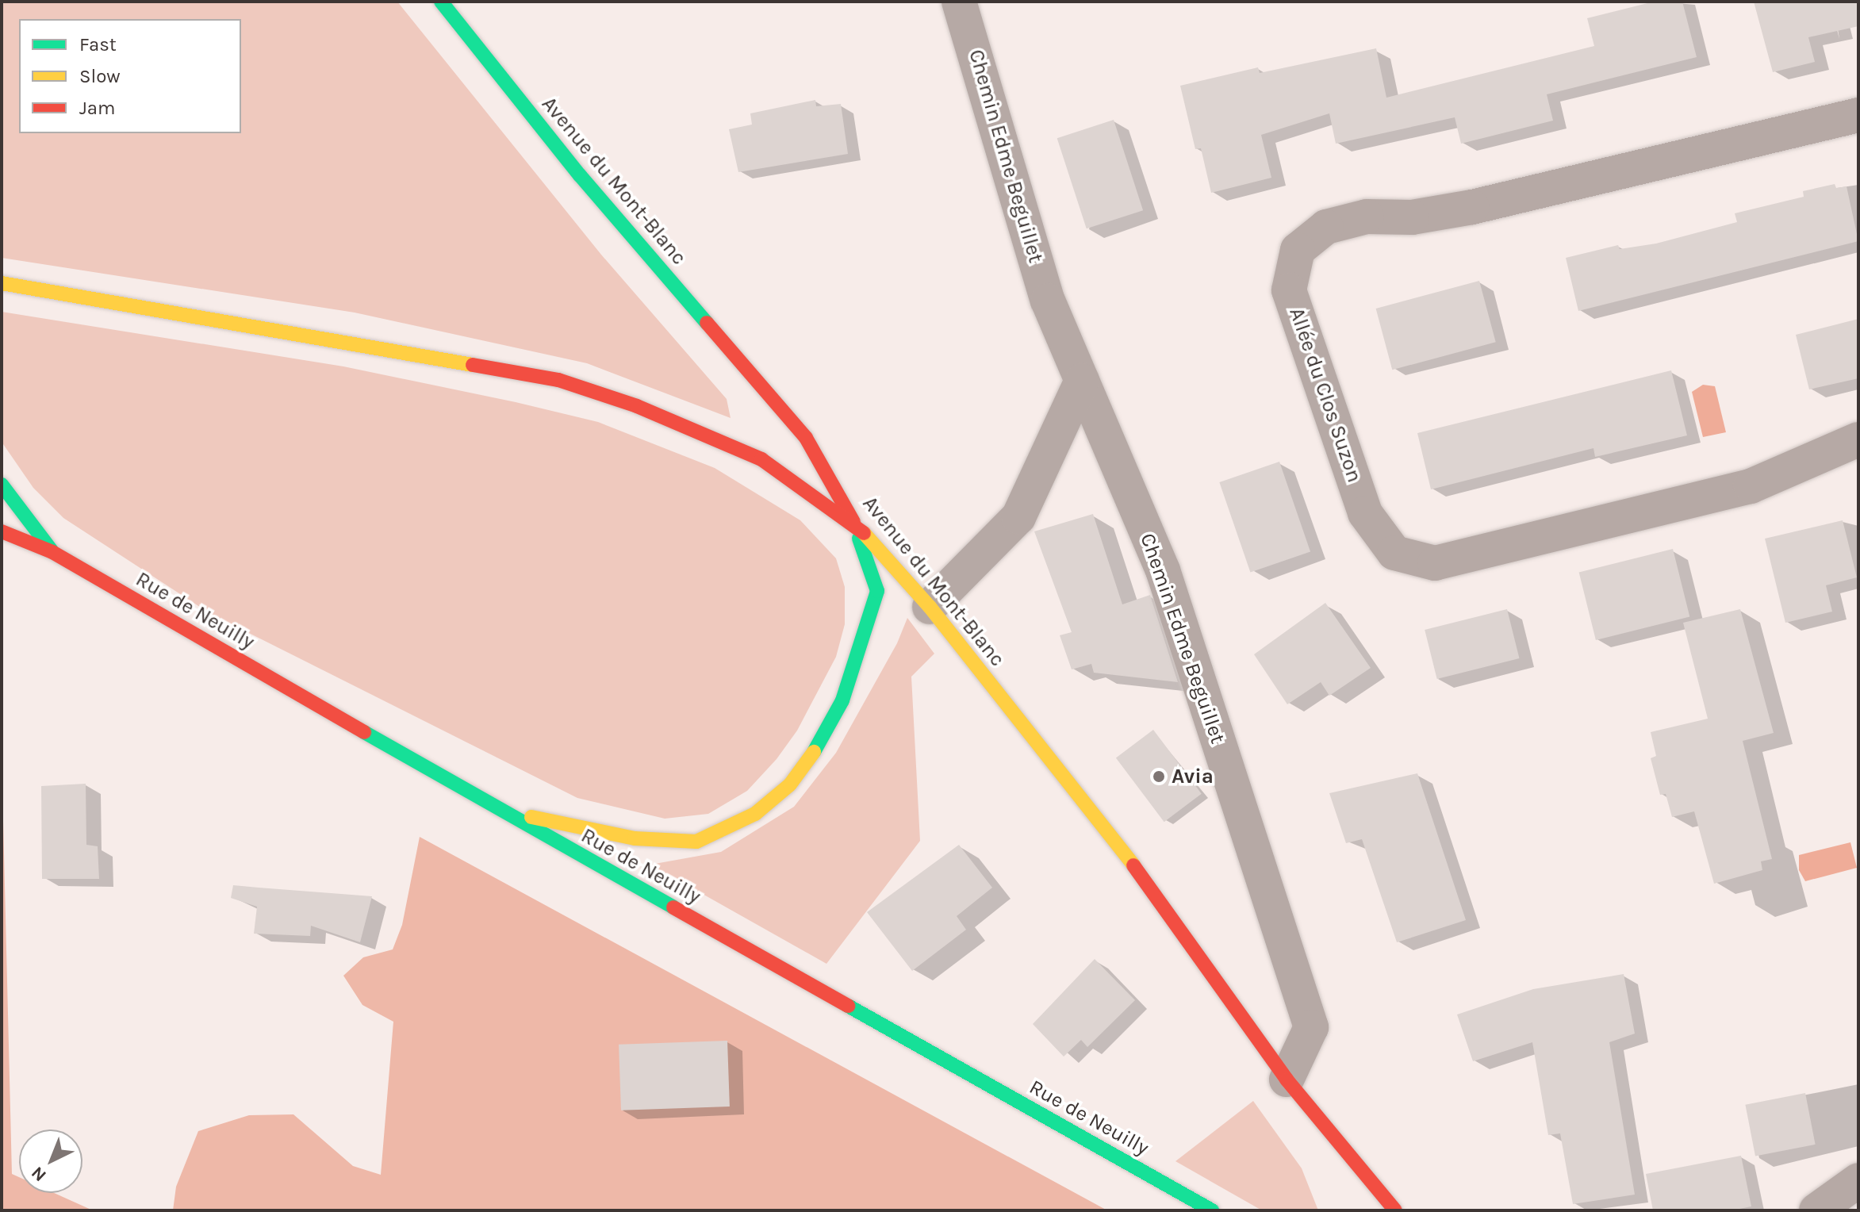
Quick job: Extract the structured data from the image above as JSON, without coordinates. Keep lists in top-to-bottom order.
{
  "streets": {
    "main road": ["Avenue du Mont-Blanc", "Rue de Neuilly"],
    "street": ["Chemin Edme Beguillet", "Allée du Clos Suzon"]
  },
  "crossings": [
    ["Chemin Edme Beguillet", "Avenue du Mont-Blanc"]
  ],
  "places": ["Avia"],
  "legend": ["Fast", "Slow", "Jam"],
  "north": "bottom left"
}
